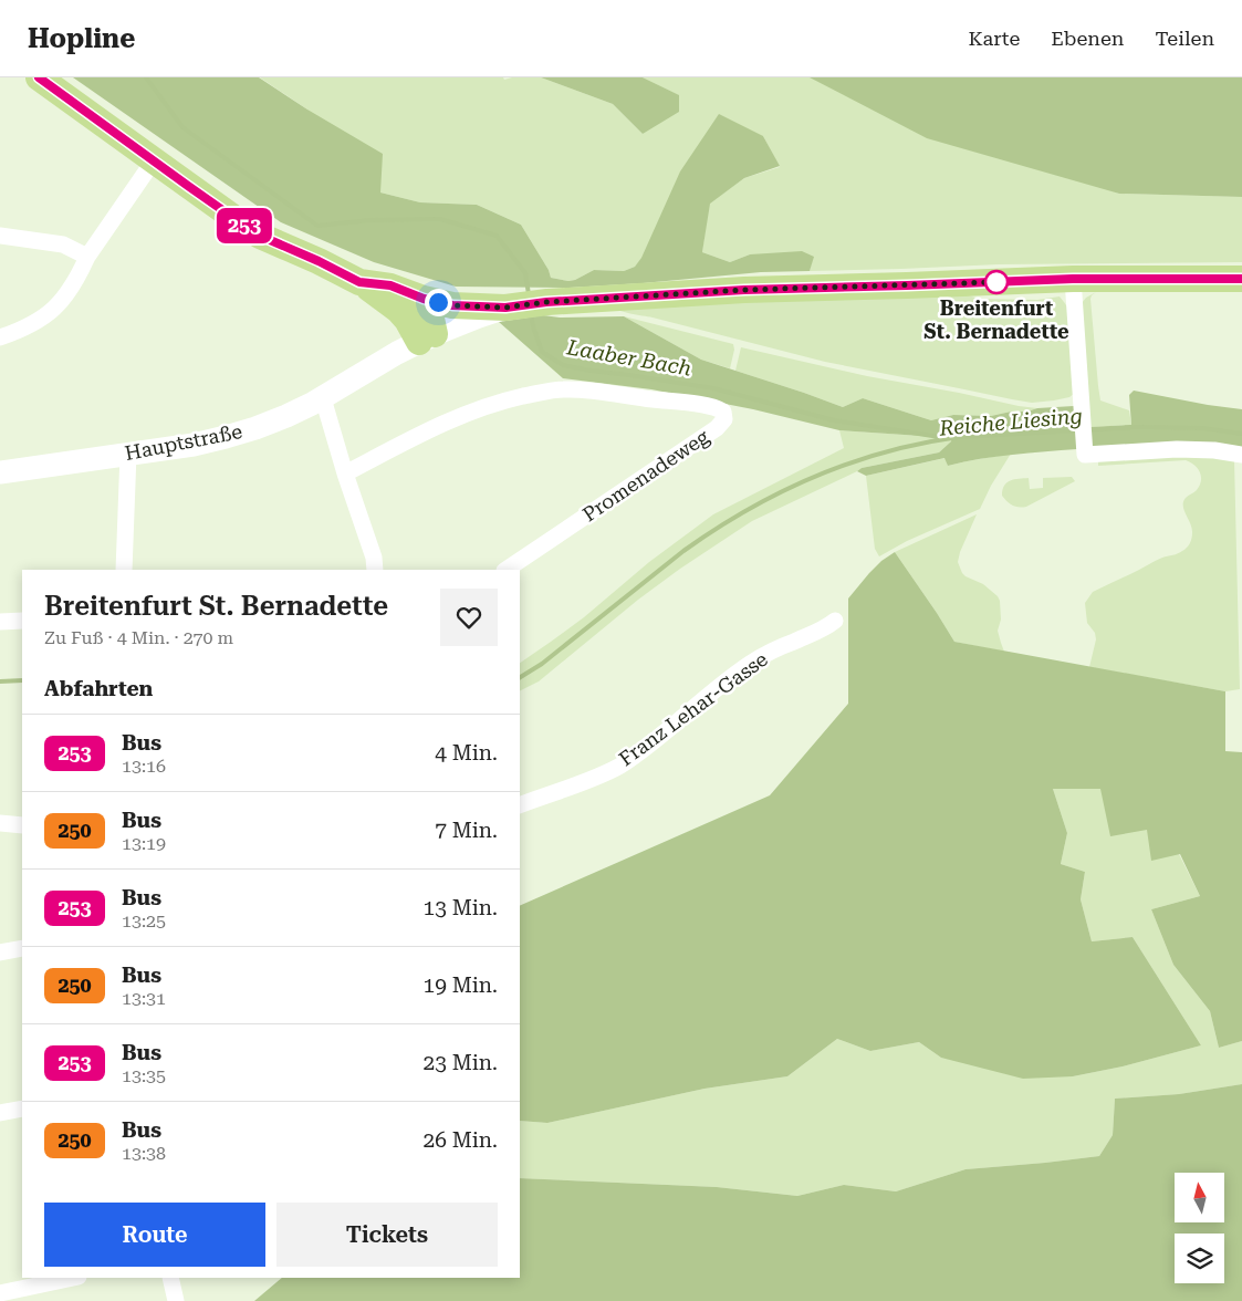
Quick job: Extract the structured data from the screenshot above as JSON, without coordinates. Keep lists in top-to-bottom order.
{
  "streets": {
    "main road": ["Hauptstraße"],
    "street": ["Promenadeweg", "Franz Lehar-Gasse"]
  },
  "water": ["Laaber Bach", "Reiche Liesing"],
  "places": ["Breitenfurt St. Bernadette"],
  "lines": ["bus line 253"],
  "north": "top",
  "page": {
    "header": "Hopline",
    "nav": ["Karte", "Ebenen", "Teilen"],
    "on_map": "253",
    "heading": [
      ["Breitenfurt St. Bernadette", "Zu Fuß · 4 Min. · 270 m"],
      "Abfahrten"
    ],
    "list": [
      {
        "mark": "253",
        "name": "Bus",
        "note": "13:16",
        "value": "4 Min."
      },
      {
        "mark": "250",
        "name": "Bus",
        "note": "13:19",
        "value": "7 Min."
      },
      {
        "mark": "253",
        "name": "Bus",
        "note": "13:25",
        "value": "13 Min."
      },
      {
        "mark": "250",
        "name": "Bus",
        "note": "13:31",
        "value": "19 Min."
      },
      {
        "mark": "253",
        "name": "Bus",
        "note": "13:35",
        "value": "23 Min."
      },
      {
        "mark": "250",
        "name": "Bus",
        "note": "13:38",
        "value": "26 Min."
      }
    ],
    "buttons": ["Route", "Tickets"]
  }
}
